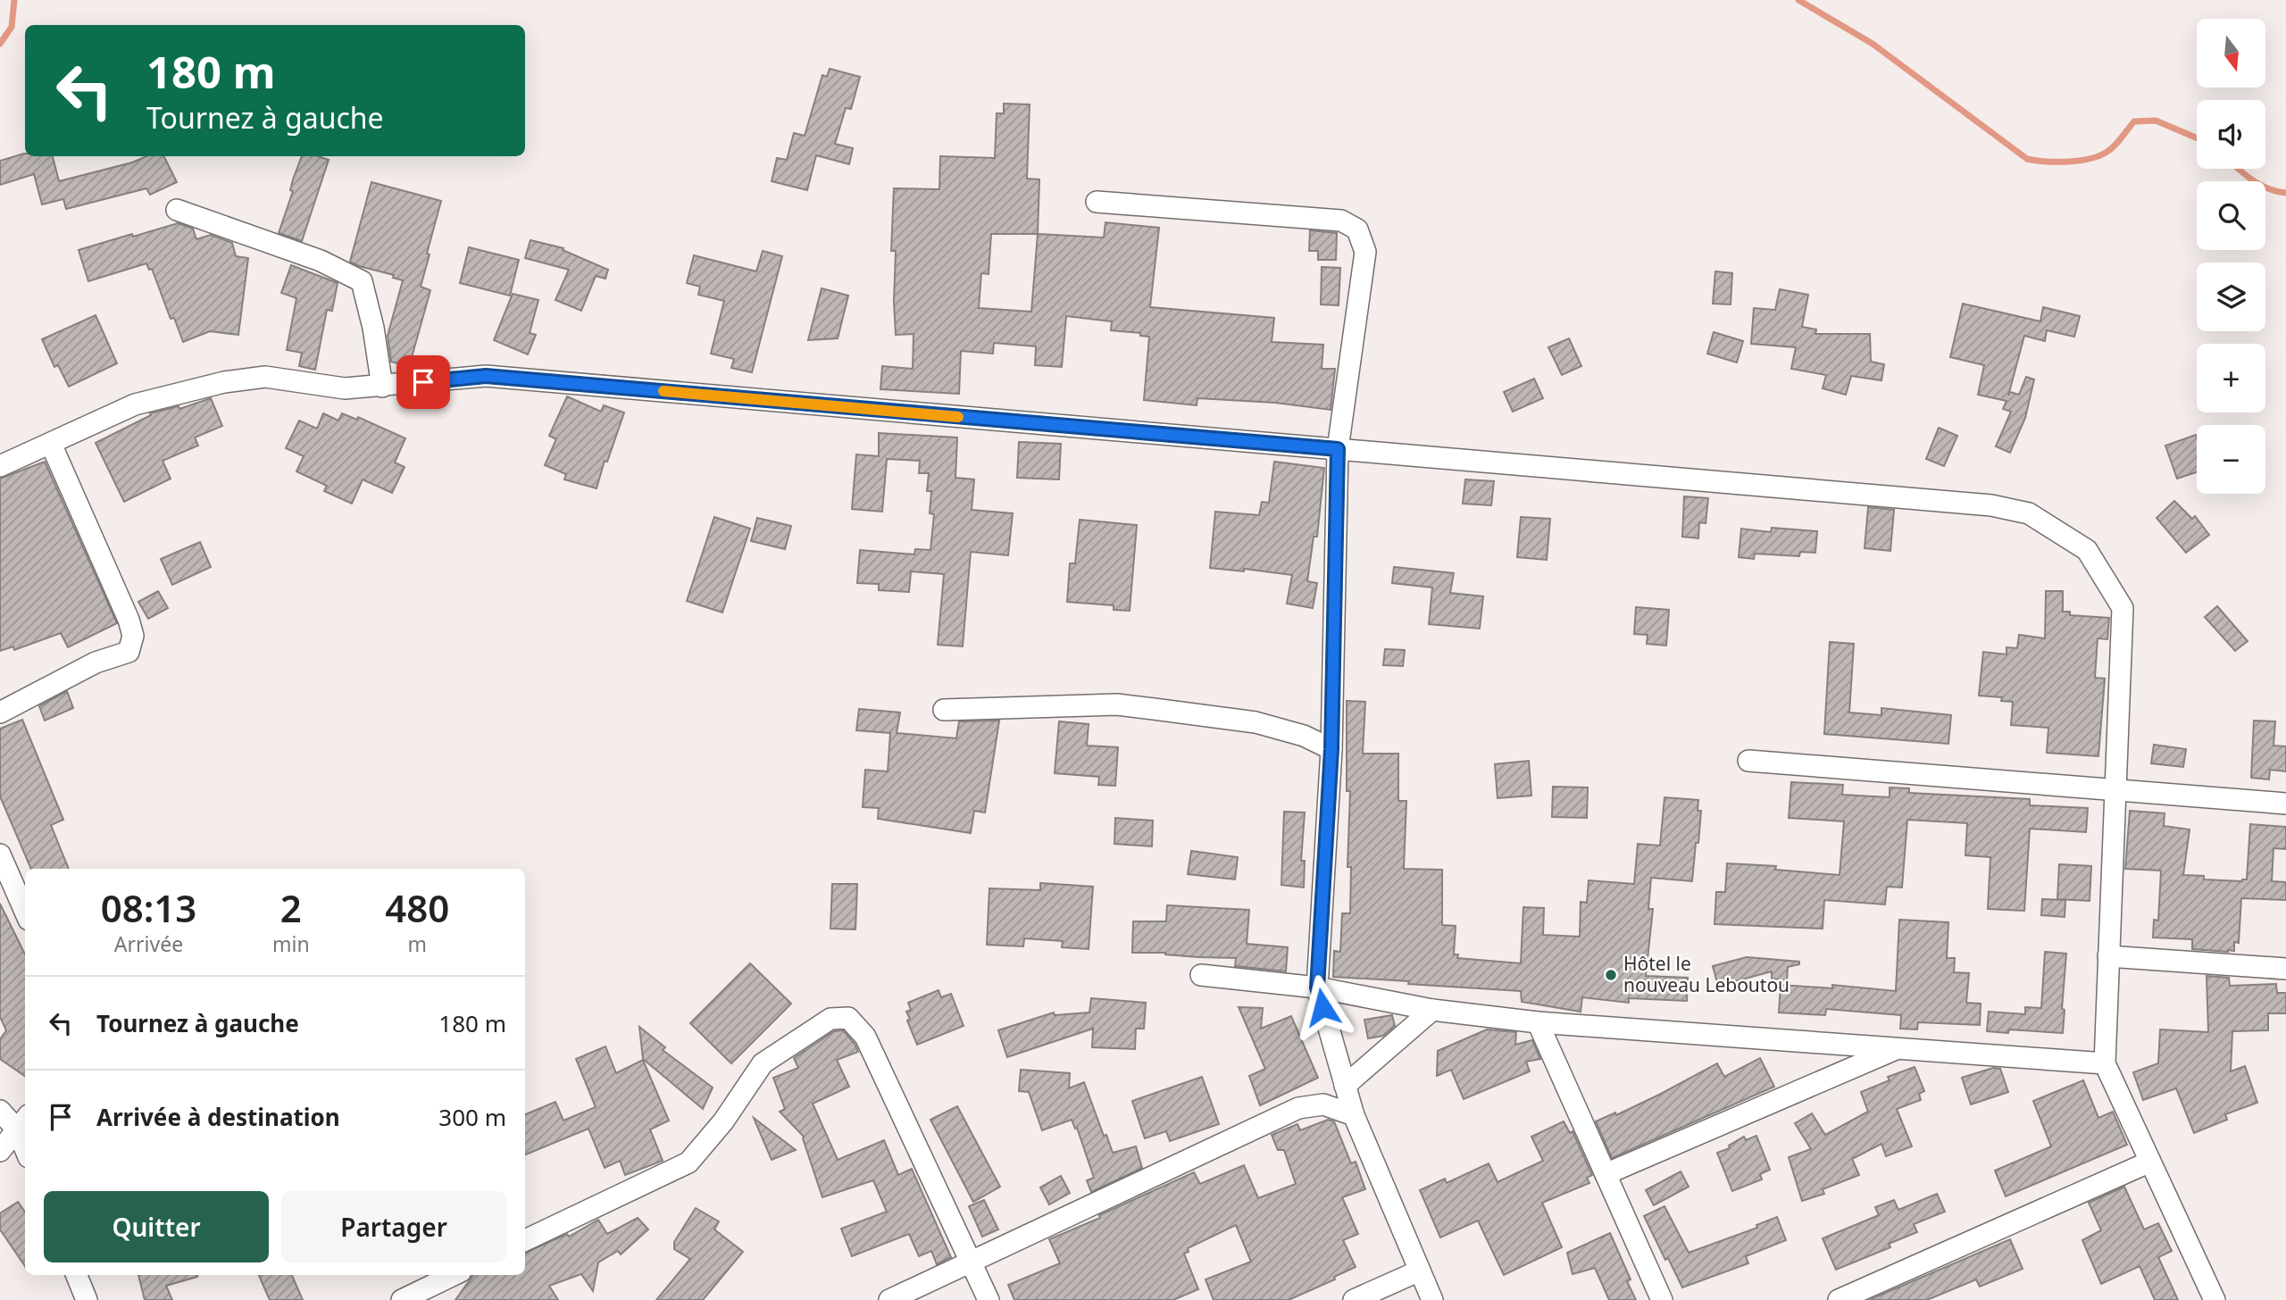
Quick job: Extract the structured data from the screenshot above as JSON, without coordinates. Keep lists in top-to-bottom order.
{
  "places": ["Hôtel le nouveau Leboutou"],
  "north": "bottom",
  "page": {
    "map_buttons": ["+", "−"],
    "turn": ["180 m", "Tournez à gauche"],
    "eta": [
      "08:13",
      "Arrivée",
      "2",
      "min",
      "480",
      "m"
    ],
    "list": [
      {
        "name": "Tournez à gauche",
        "value": "180 m"
      },
      {
        "name": "Arrivée à destination",
        "value": "300 m"
      }
    ],
    "buttons": ["Quitter", "Partager"]
  }
}
